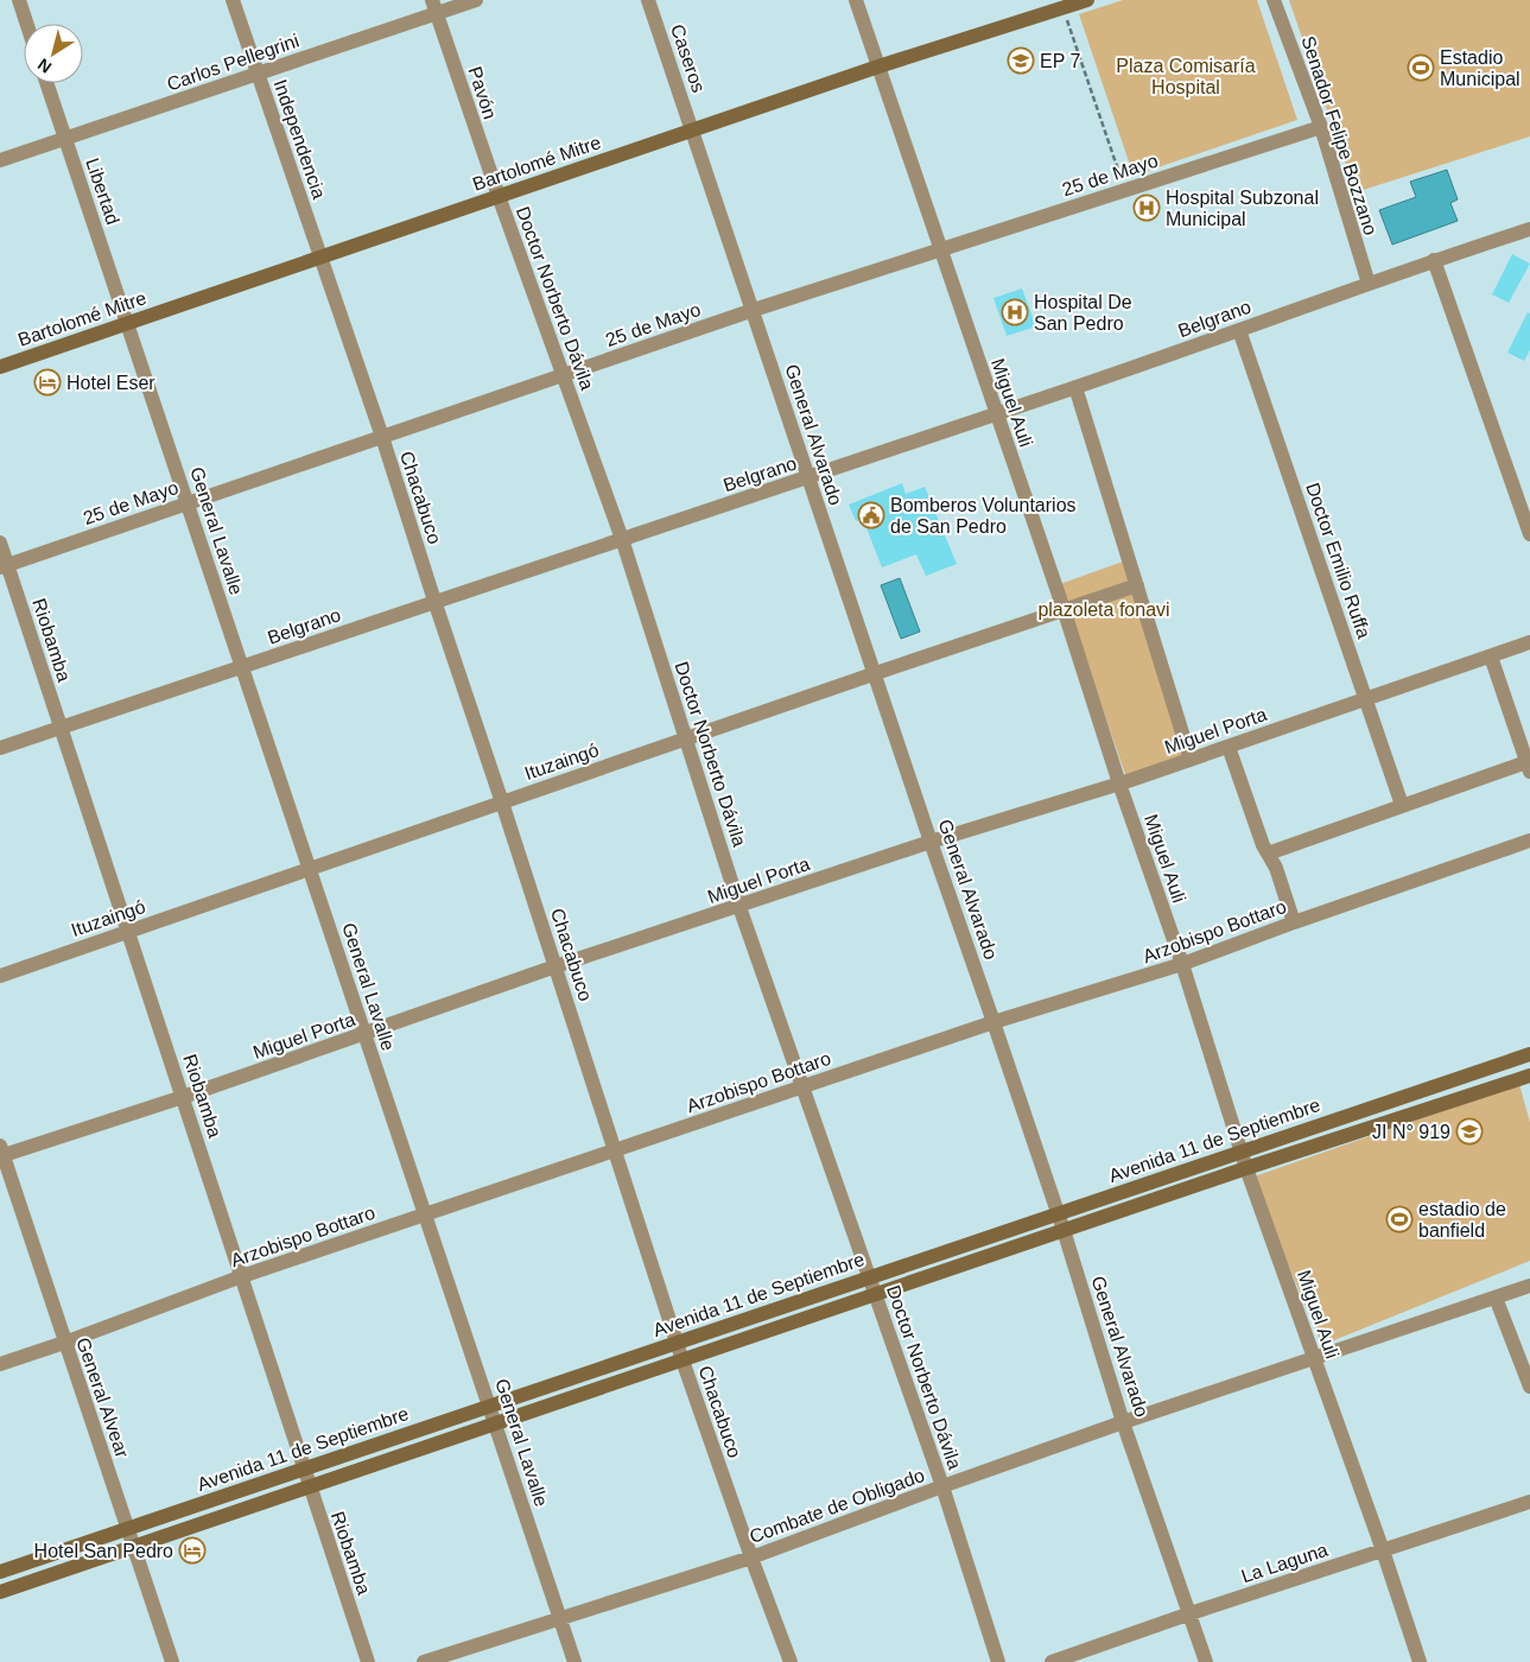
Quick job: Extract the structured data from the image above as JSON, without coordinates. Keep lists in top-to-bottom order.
{
  "streets": {
    "main road": ["Bartolomé Mitre", "Avenida 11 de Septiembre"],
    "street": [
      "Caseros",
      "Carlos Pellegrini",
      "Pavón",
      "Senador Felipe Bozzano",
      "Independencia",
      "25 de Mayo",
      "Libertad",
      "Doctor Norberto Dávila",
      "Belgrano",
      "Miguel Auli",
      "General Alvarado",
      "Chacabuco",
      "General Lavalle",
      "Doctor Emilio Ruffa",
      "Riobamba",
      "Miguel Porta",
      "Ituzaingó",
      "Arzobispo Bottaro",
      "General Alvear",
      "Combate de Obligado",
      "La Laguna"
    ]
  },
  "crossings": [
    ["Caseros", "Bartolomé Mitre"],
    ["Caseros", "General Alvarado"],
    ["Carlos Pellegrini", "Pavón"],
    ["Carlos Pellegrini", "Independencia"],
    ["Carlos Pellegrini", "Libertad"],
    ["Pavón", "Bartolomé Mitre"],
    ["Pavón", "Doctor Norberto Dávila"],
    ["Senador Felipe Bozzano", "25 de Mayo"],
    ["Senador Felipe Bozzano", "Belgrano"],
    ["Independencia", "Bartolomé Mitre"],
    ["Independencia", "Chacabuco"],
    ["Bartolomé Mitre", "Libertad"],
    ["Bartolomé Mitre", "Doctor Norberto Dávila"],
    ["Bartolomé Mitre", "Miguel Auli"],
    ["Bartolomé Mitre", "General Alvarado"],
    ["Bartolomé Mitre", "Chacabuco"],
    ["Bartolomé Mitre", "General Lavalle"],
    ["25 de Mayo", "Doctor Norberto Dávila"],
    ["25 de Mayo", "Miguel Auli"],
    ["25 de Mayo", "General Alvarado"],
    ["25 de Mayo", "Chacabuco"],
    ["25 de Mayo", "General Lavalle"],
    ["25 de Mayo", "Riobamba"],
    ["Libertad", "General Lavalle"],
    ["Doctor Norberto Dávila", "Belgrano"],
    ["Doctor Norberto Dávila", "Miguel Porta"],
    ["Doctor Norberto Dávila", "Ituzaingó"],
    ["Doctor Norberto Dávila", "Arzobispo Bottaro"],
    ["Doctor Norberto Dávila", "Avenida 11 de Septiembre"],
    ["Doctor Norberto Dávila", "Combate de Obligado"],
    ["Belgrano", "Miguel Auli"],
    ["Belgrano", "General Alvarado"],
    ["Belgrano", "Chacabuco"],
    ["Belgrano", "General Lavalle"],
    ["Belgrano", "Doctor Emilio Ruffa"],
    ["Belgrano", "Riobamba"],
    ["Miguel Auli", "Miguel Porta"],
    ["Miguel Auli", "Ituzaingó"],
    ["Miguel Auli", "Arzobispo Bottaro"],
    ["Miguel Auli", "Avenida 11 de Septiembre"],
    ["Miguel Auli", "Combate de Obligado"],
    ["Miguel Auli", "La Laguna"],
    ["General Alvarado", "Miguel Porta"],
    ["General Alvarado", "Ituzaingó"],
    ["General Alvarado", "Arzobispo Bottaro"],
    ["General Alvarado", "Avenida 11 de Septiembre"],
    ["General Alvarado", "Combate de Obligado"],
    ["General Alvarado", "La Laguna"],
    ["Chacabuco", "Miguel Porta"],
    ["Chacabuco", "Ituzaingó"],
    ["Chacabuco", "Arzobispo Bottaro"],
    ["Chacabuco", "Avenida 11 de Septiembre"],
    ["Chacabuco", "Combate de Obligado"],
    ["General Lavalle", "Miguel Porta"],
    ["General Lavalle", "Ituzaingó"],
    ["General Lavalle", "Arzobispo Bottaro"],
    ["General Lavalle", "Avenida 11 de Septiembre"],
    ["General Lavalle", "Combate de Obligado"],
    ["Doctor Emilio Ruffa", "Miguel Porta"],
    ["Riobamba", "Miguel Porta"],
    ["Riobamba", "Ituzaingó"],
    ["Riobamba", "Arzobispo Bottaro"],
    ["Riobamba", "Avenida 11 de Septiembre"],
    ["Miguel Porta", "General Alvear"],
    ["Arzobispo Bottaro", "General Alvear"],
    ["Avenida 11 de Septiembre", "General Alvear"]
  ],
  "parks": ["Plaza Comisaría Hospital", "plazoleta fonavi"],
  "places": {
    "school or university": ["EP 7", "JI N° 919"],
    "sports": ["Estadio Municipal", "estadio de banfield"],
    "hospital": ["Hospital Subzonal Municipal", "Hospital De San Pedro"],
    "hotel": ["Hotel Eser", "Hotel San Pedro"],
    "public building": ["Bomberos Voluntarios de San Pedro"]
  },
  "north": "bottom left"
}
